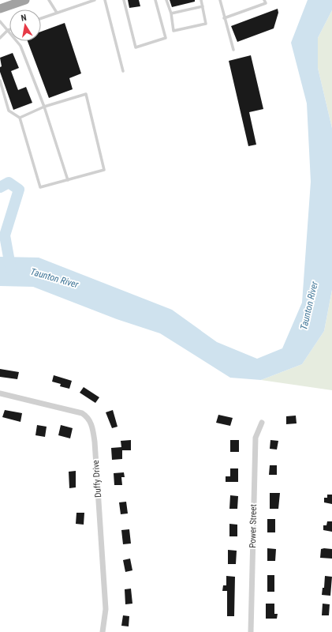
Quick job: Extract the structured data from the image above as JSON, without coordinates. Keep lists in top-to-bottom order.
{
  "streets": {
    "street": ["Duffy Drive", "Power Street"]
  },
  "water": ["Taunton River"],
  "north": "top"
}
